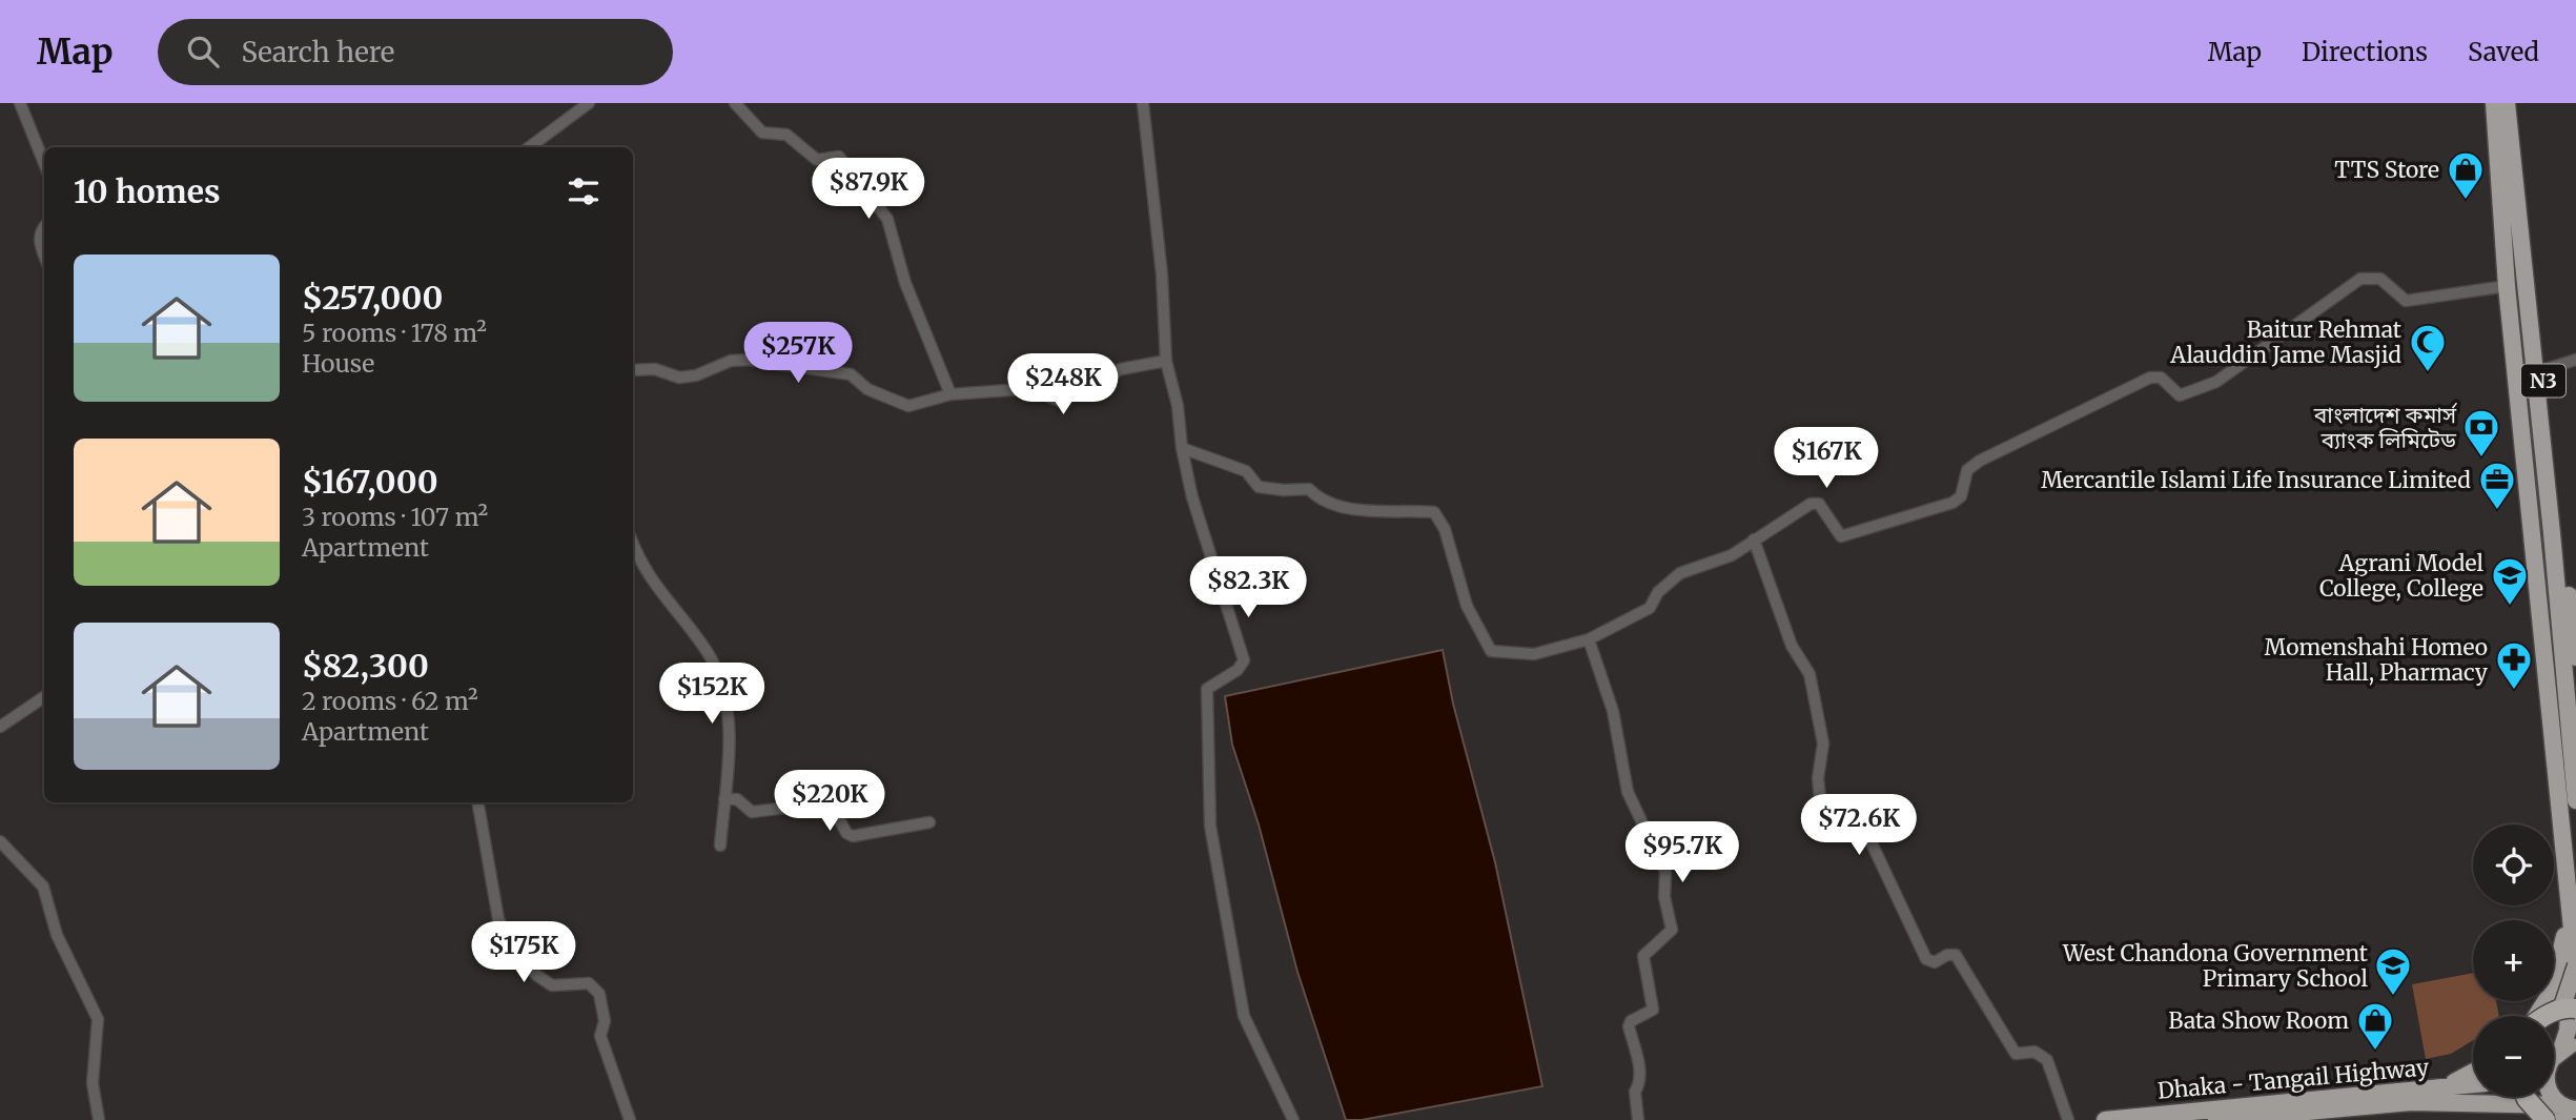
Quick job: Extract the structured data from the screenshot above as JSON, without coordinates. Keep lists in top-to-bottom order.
{
  "streets": {
    "highway": ["N3", "Dhaka - Tangail Highway"]
  },
  "crossings": [
    ["N3", "Dhaka - Tangail Highway"]
  ],
  "places": {
    "shop": ["TTS Store", "Bata Show Room"],
    "mosque": ["Baitur Rehmat Alauddin Jame Masjid"],
    "bank": ["বাংলাদেশ কমার্স ব্যাংক লিমিটেড"],
    "office": ["Mercantile Islami Life Insurance Limited"],
    "school or university": ["Agrani Model College, College", "West Chandona Government Primary School"],
    "pharmacy": ["Momenshahi Homeo Hall, Pharmacy"]
  },
  "page": {
    "header": "Map",
    "search": "Search here",
    "nav": ["Map", "Directions", "Saved"],
    "heading": "10 homes",
    "price": [
      "$87.9K",
      "$257K",
      "$248K",
      "$167K",
      "$82.3K",
      "$152K",
      "$220K",
      "$72.6K",
      "$95.7K",
      "$175K"
    ],
    "list": [
      {
        "name": "$257,000",
        "note": "5 rooms · 178 m² · House"
      },
      {
        "name": "$167,000",
        "note": "3 rooms · 107 m² · Apartment"
      },
      {
        "name": "$82,300",
        "note": "2 rooms · 62 m² · Apartment"
      }
    ],
    "map_buttons": ["+", "−"]
  }
}
